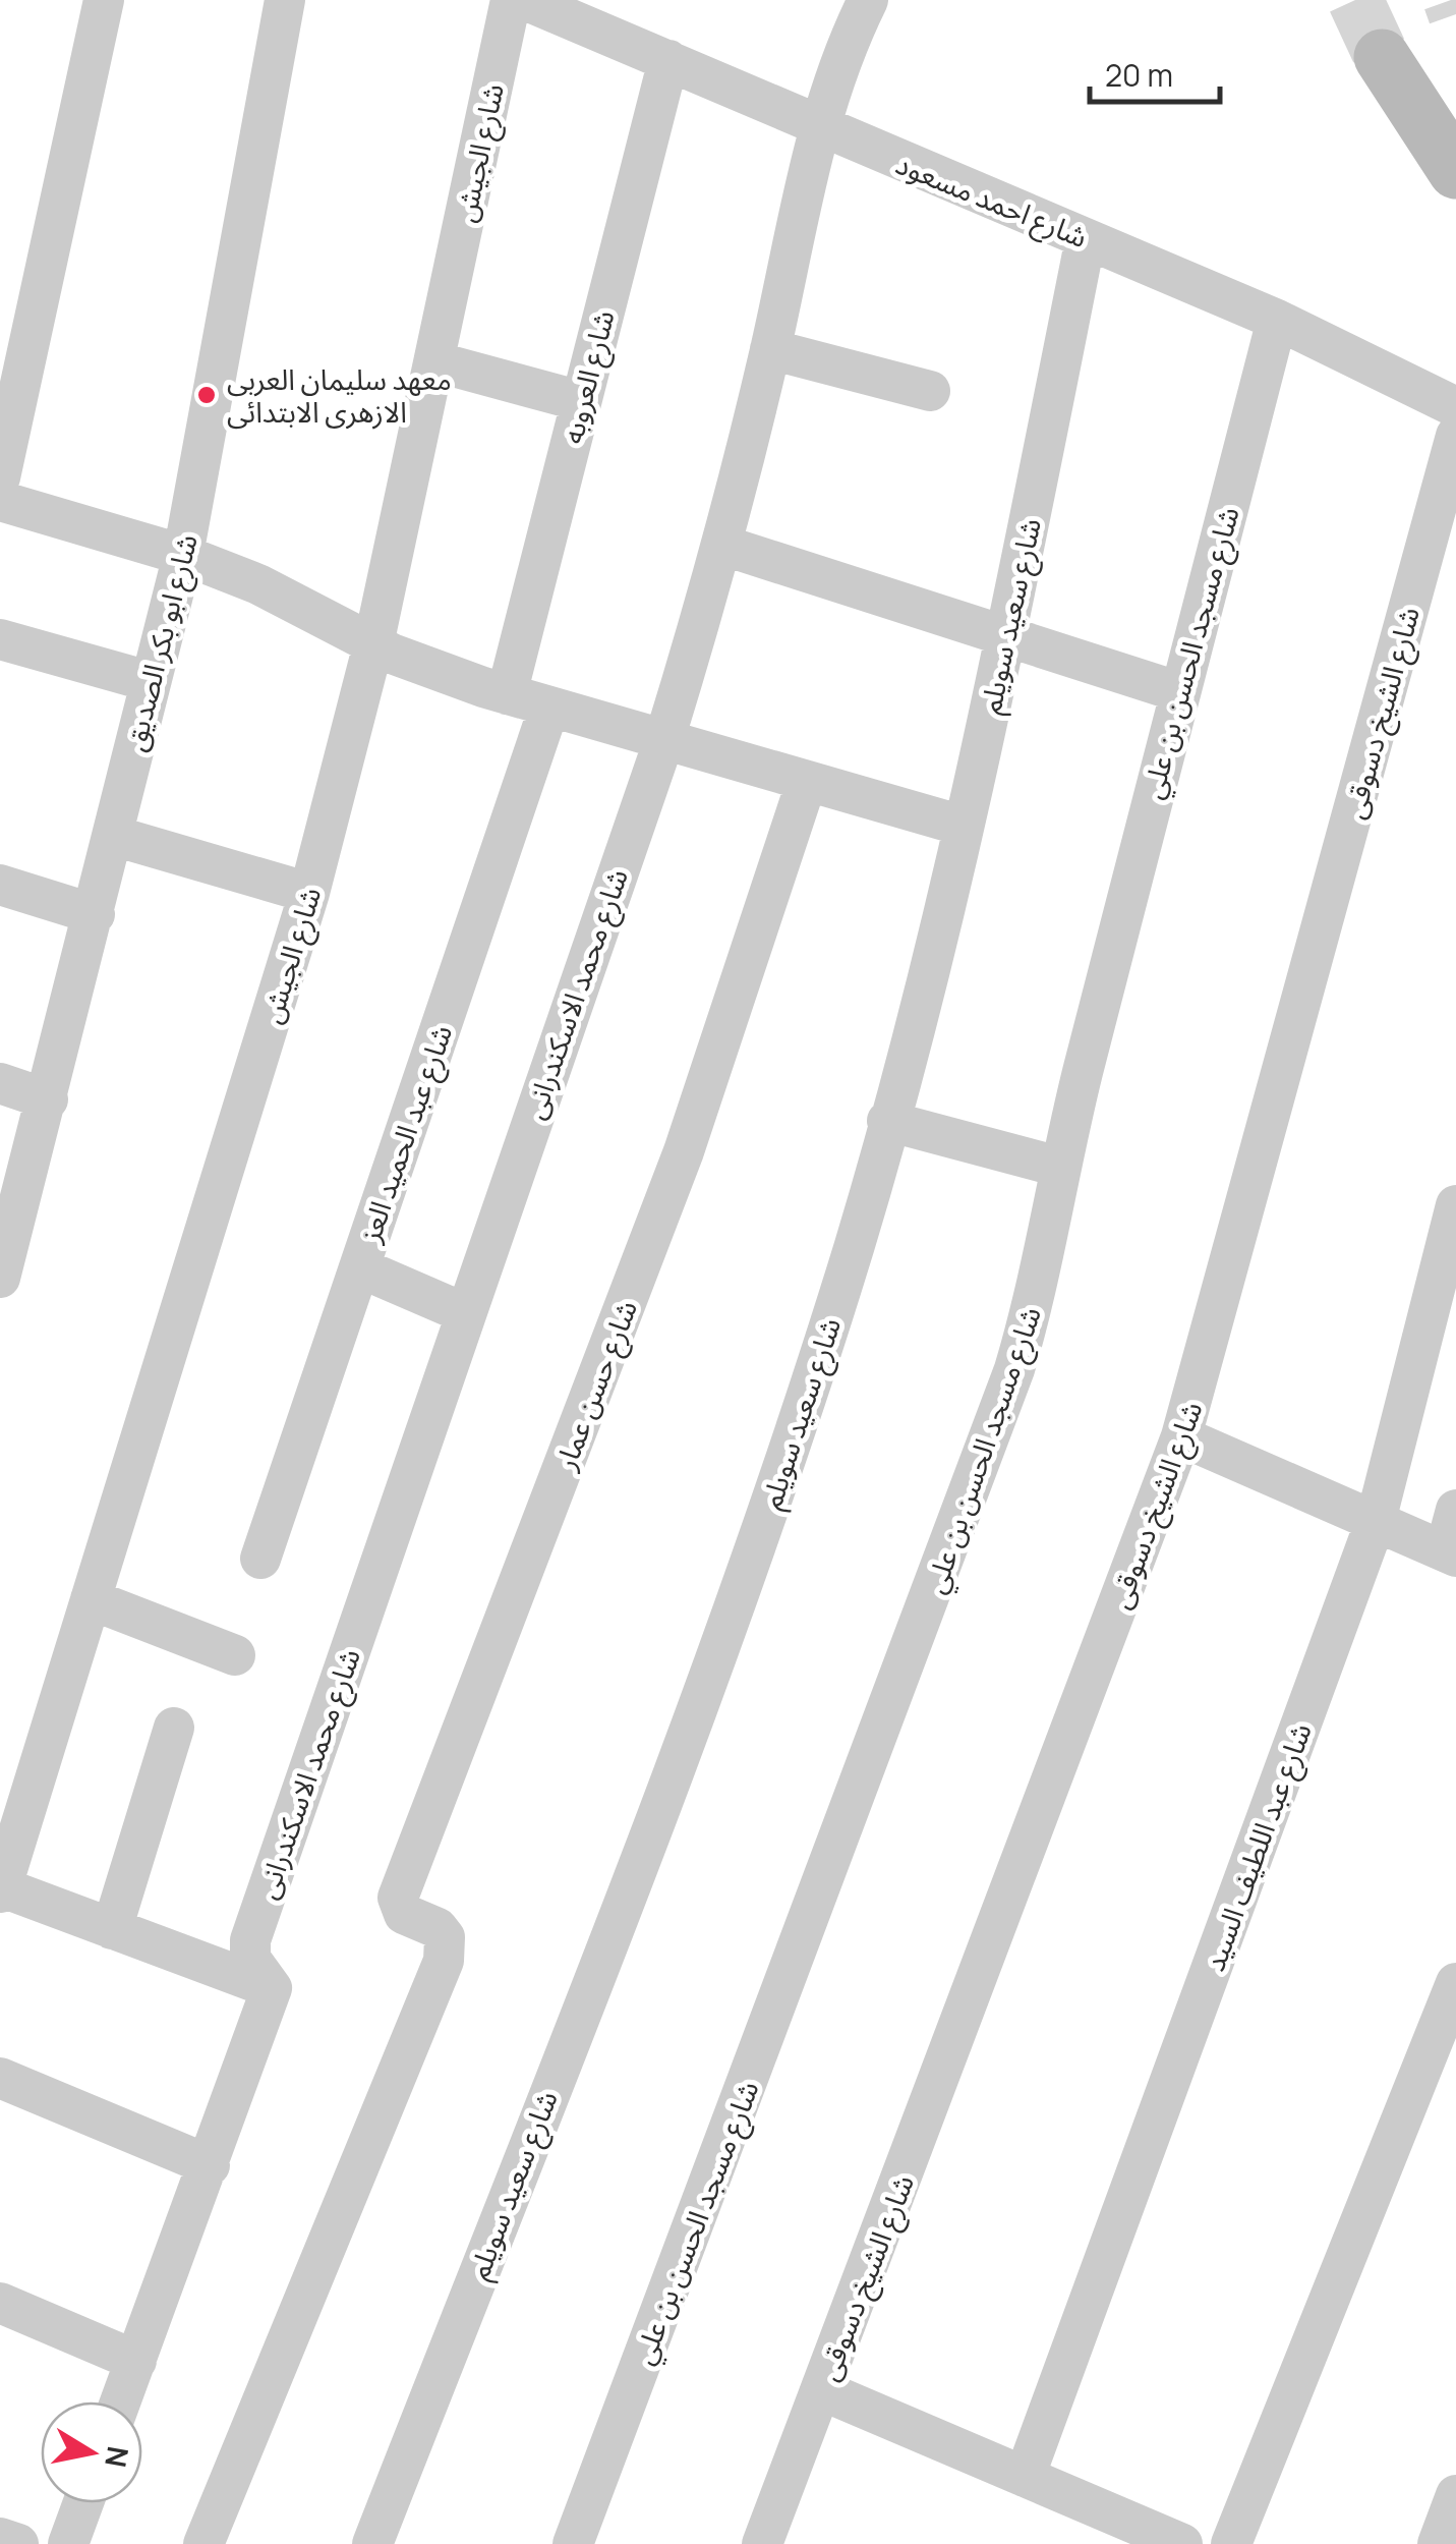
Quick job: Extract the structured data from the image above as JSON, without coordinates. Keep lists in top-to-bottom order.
{
  "streets": {
    "street": [
      "شارع الجيش",
      "شارع احمد مسعود",
      "شارع العروبه",
      "شارع سعيد سويلم",
      "شارع ابو بكر الصديق",
      "شارع مسجد الحسن بن علي",
      "شارع الشيخ دسوقى",
      "شارع محمد الاسكندرانى",
      "شارع عبد الحميد العز",
      "شارع حسن عمار",
      "شارع عبد اللطيف السيد"
    ]
  },
  "crossings": [
    ["شارع احمد مسعود", "شارع العروبه"],
    ["شارع احمد مسعود", "شارع سعيد سويلم"],
    ["شارع احمد مسعود", "شارع مسجد الحسن بن علي"],
    ["شارع احمد مسعود", "شارع محمد الاسكندرانى"]
  ],
  "places": ["معهد سليمان العربى الازهرى الابتدائى"],
  "scale_bar": "20 m",
  "north": "right"
}
